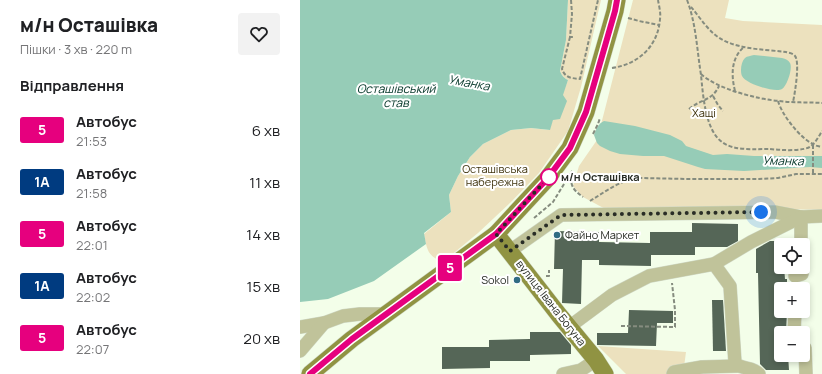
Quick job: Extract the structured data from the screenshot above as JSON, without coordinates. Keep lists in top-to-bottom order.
{
  "streets": {
    "main road": ["вулиця Івана Богуна"]
  },
  "water": ["Уманка", "Осташівський став"],
  "parks": ["Хащі", "Осташівська набережна"],
  "places": ["м/н Осташівка", "Файно Маркет", "Sokol"],
  "lines": ["bus line 5"],
  "page": {
    "heading": [
      ["м/н Осташівка", "Пішки · 3 хв · 220 m"],
      "Відправлення"
    ],
    "on_map": "5",
    "list": [
      {
        "mark": "5",
        "name": "Автобус",
        "note": "21:53",
        "value": "6 хв"
      },
      {
        "mark": "1А",
        "name": "Автобус",
        "note": "21:58",
        "value": "11 хв"
      },
      {
        "mark": "5",
        "name": "Автобус",
        "note": "22:01",
        "value": "14 хв"
      },
      {
        "mark": "1А",
        "name": "Автобус",
        "note": "22:02",
        "value": "15 хв"
      },
      {
        "mark": "5",
        "name": "Автобус",
        "note": "22:07",
        "value": "20 хв"
      }
    ],
    "map_buttons": ["+", "−"]
  }
}
